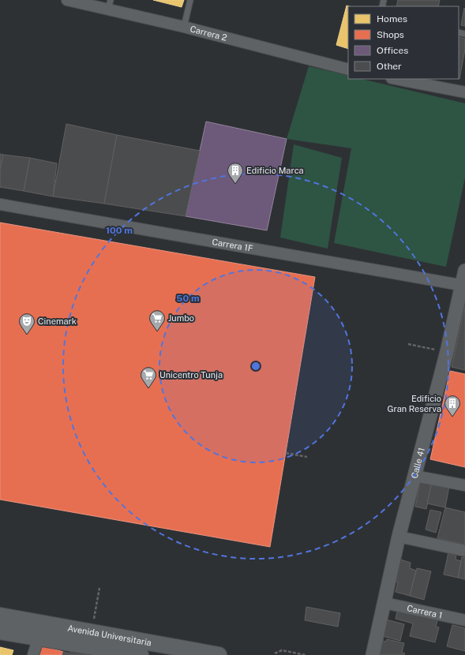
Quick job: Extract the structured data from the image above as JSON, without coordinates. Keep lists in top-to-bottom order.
{
  "streets": {
    "main road": ["Avenida Universitaria"],
    "street": [
      "Carrera 2",
      "Carrera 1F",
      "Calle 41",
      "Carrera 1"
    ]
  },
  "crossings": [
    ["Carrera 1F", "Calle 41"],
    ["Calle 41", "Carrera 1"]
  ],
  "places": {
    "building": ["Edificio Marca", "Edificio Gran Reserva"],
    "supermarket": ["Jumbo", "Unicentro Tunja"],
    "theatre": ["Cinemark"]
  },
  "legend": [
    "Homes",
    "Shops",
    "Offices",
    "Other"
  ],
  "rings": ["100 m", "50 m"]
}
